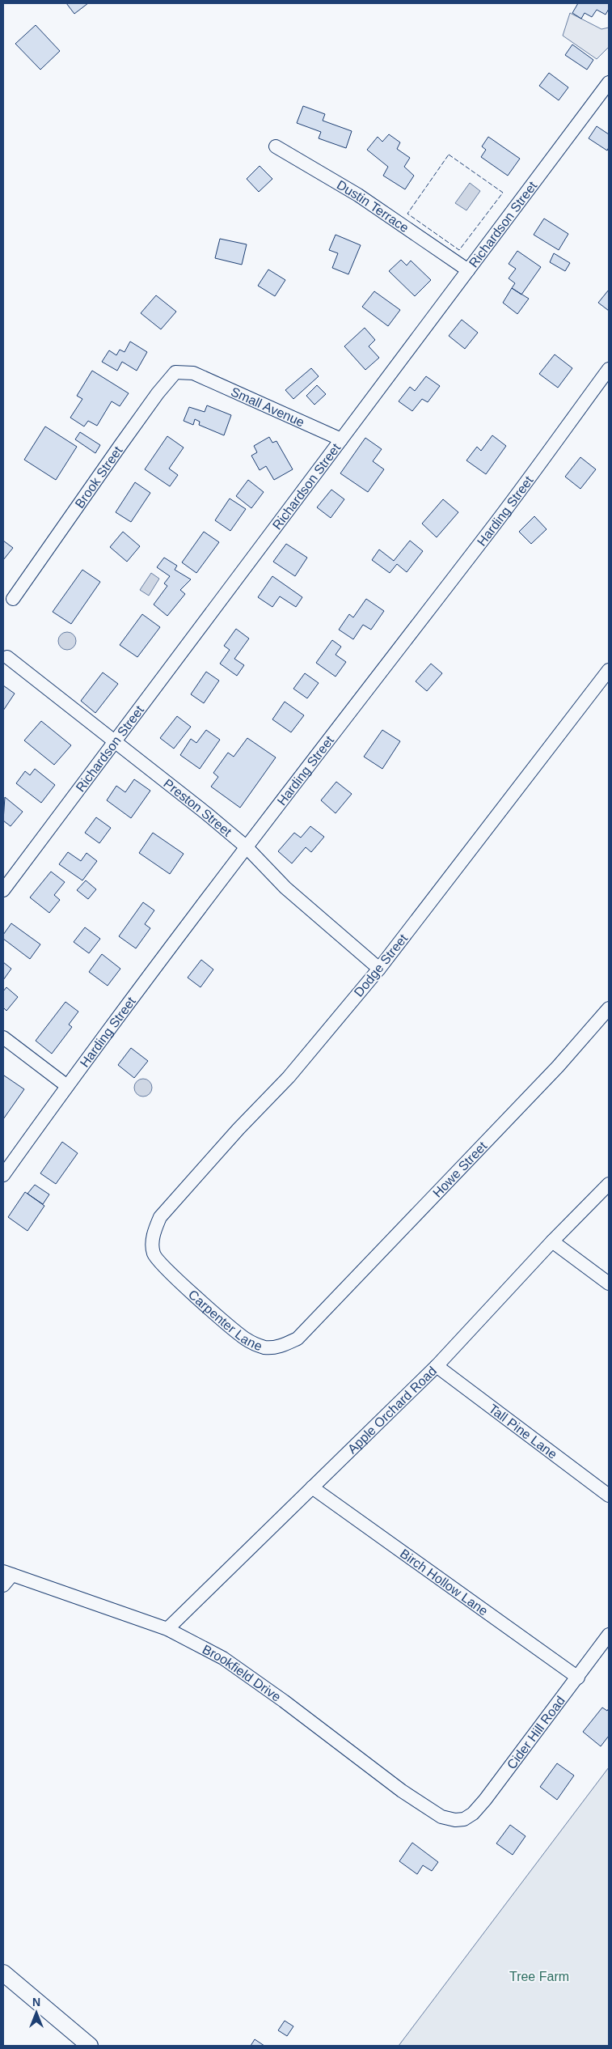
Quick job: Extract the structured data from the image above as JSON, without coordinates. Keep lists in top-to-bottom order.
{
  "streets": {
    "street": [
      "Dustin Terrace",
      "Richardson Street",
      "Small Avenue",
      "Brook Street",
      "Harding Street",
      "Preston Street",
      "Dodge Street",
      "Howe Street",
      "Carpenter Lane",
      "Apple Orchard Road",
      "Tall Pine Lane",
      "Birch Hollow Lane",
      "Brookfield Drive",
      "Cider Hill Road"
    ]
  },
  "crossings": [
    ["Dustin Terrace", "Richardson Street"],
    ["Richardson Street", "Small Avenue"],
    ["Richardson Street", "Preston Street"],
    ["Small Avenue", "Brook Street"],
    ["Harding Street", "Preston Street"],
    ["Preston Street", "Dodge Street"],
    ["Dodge Street", "Carpenter Lane"],
    ["Howe Street", "Carpenter Lane"],
    ["Apple Orchard Road", "Tall Pine Lane"],
    ["Apple Orchard Road", "Birch Hollow Lane"],
    ["Apple Orchard Road", "Brookfield Drive"],
    ["Birch Hollow Lane", "Cider Hill Road"],
    ["Brookfield Drive", "Cider Hill Road"]
  ],
  "parks": ["Tree Farm"],
  "north": "top"
}
